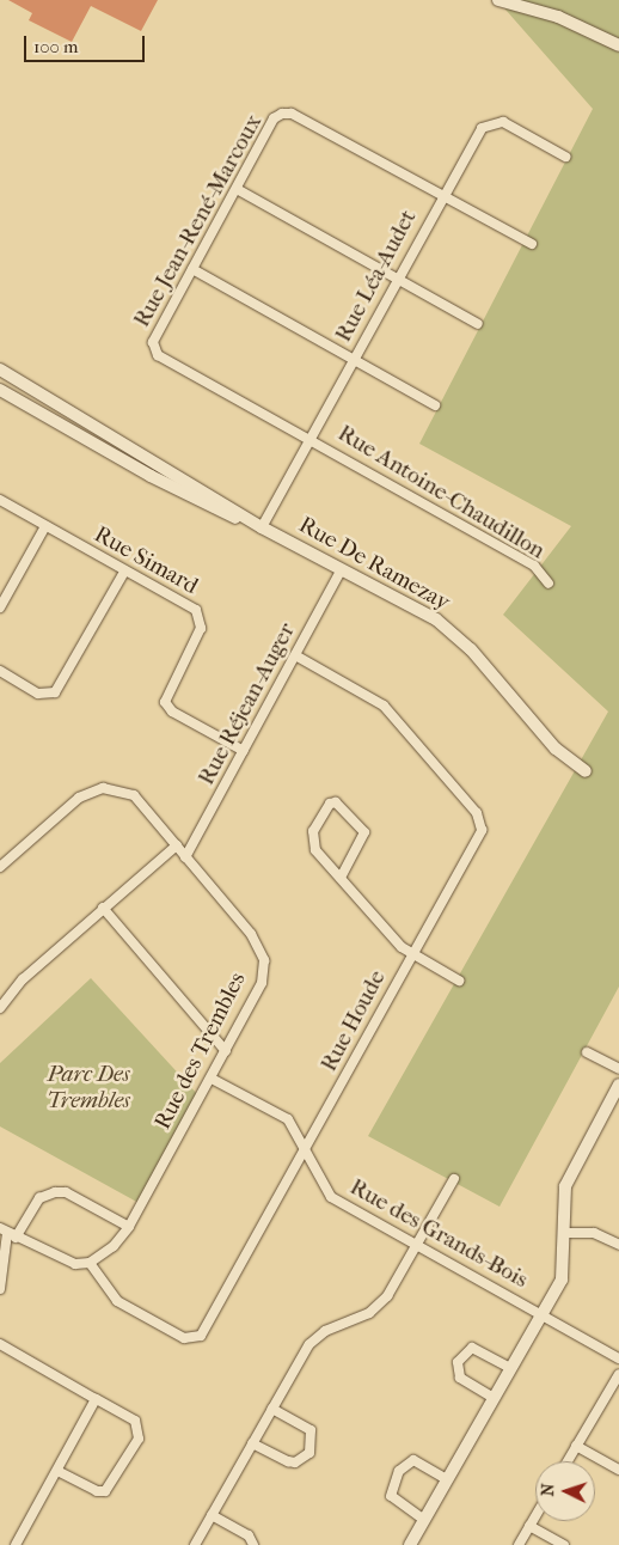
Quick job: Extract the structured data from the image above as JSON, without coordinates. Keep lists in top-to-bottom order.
{
  "streets": {
    "street": [
      "Rue Jean-René-Marcoux",
      "Rue Léa-Audet",
      "Rue Antoine-Chaudillon",
      "Rue Simard",
      "Rue De Ramezay",
      "Rue Réjean-Auger",
      "Rue Houde",
      "Rue des Trembles",
      "Rue des Grands-Bois"
    ]
  },
  "crossings": [
    ["Rue Jean-René-Marcoux", "Rue Léa-Audet"],
    ["Rue Jean-René-Marcoux", "Rue Antoine-Chaudillon"],
    ["Rue Léa-Audet", "Rue Antoine-Chaudillon"],
    ["Rue Léa-Audet", "Rue De Ramezay"],
    ["Rue Simard", "Rue Réjean-Auger"],
    ["Rue De Ramezay", "Rue Réjean-Auger"],
    ["Rue Réjean-Auger", "Rue Houde"],
    ["Rue Réjean-Auger", "Rue des Trembles"],
    ["Rue Houde", "Rue des Trembles"],
    ["Rue Houde", "Rue des Grands-Bois"],
    ["Rue des Trembles", "Rue des Grands-Bois"]
  ],
  "parks": ["Parc Des Trembles"],
  "scale_bar": "100 m",
  "north": "left"
}
